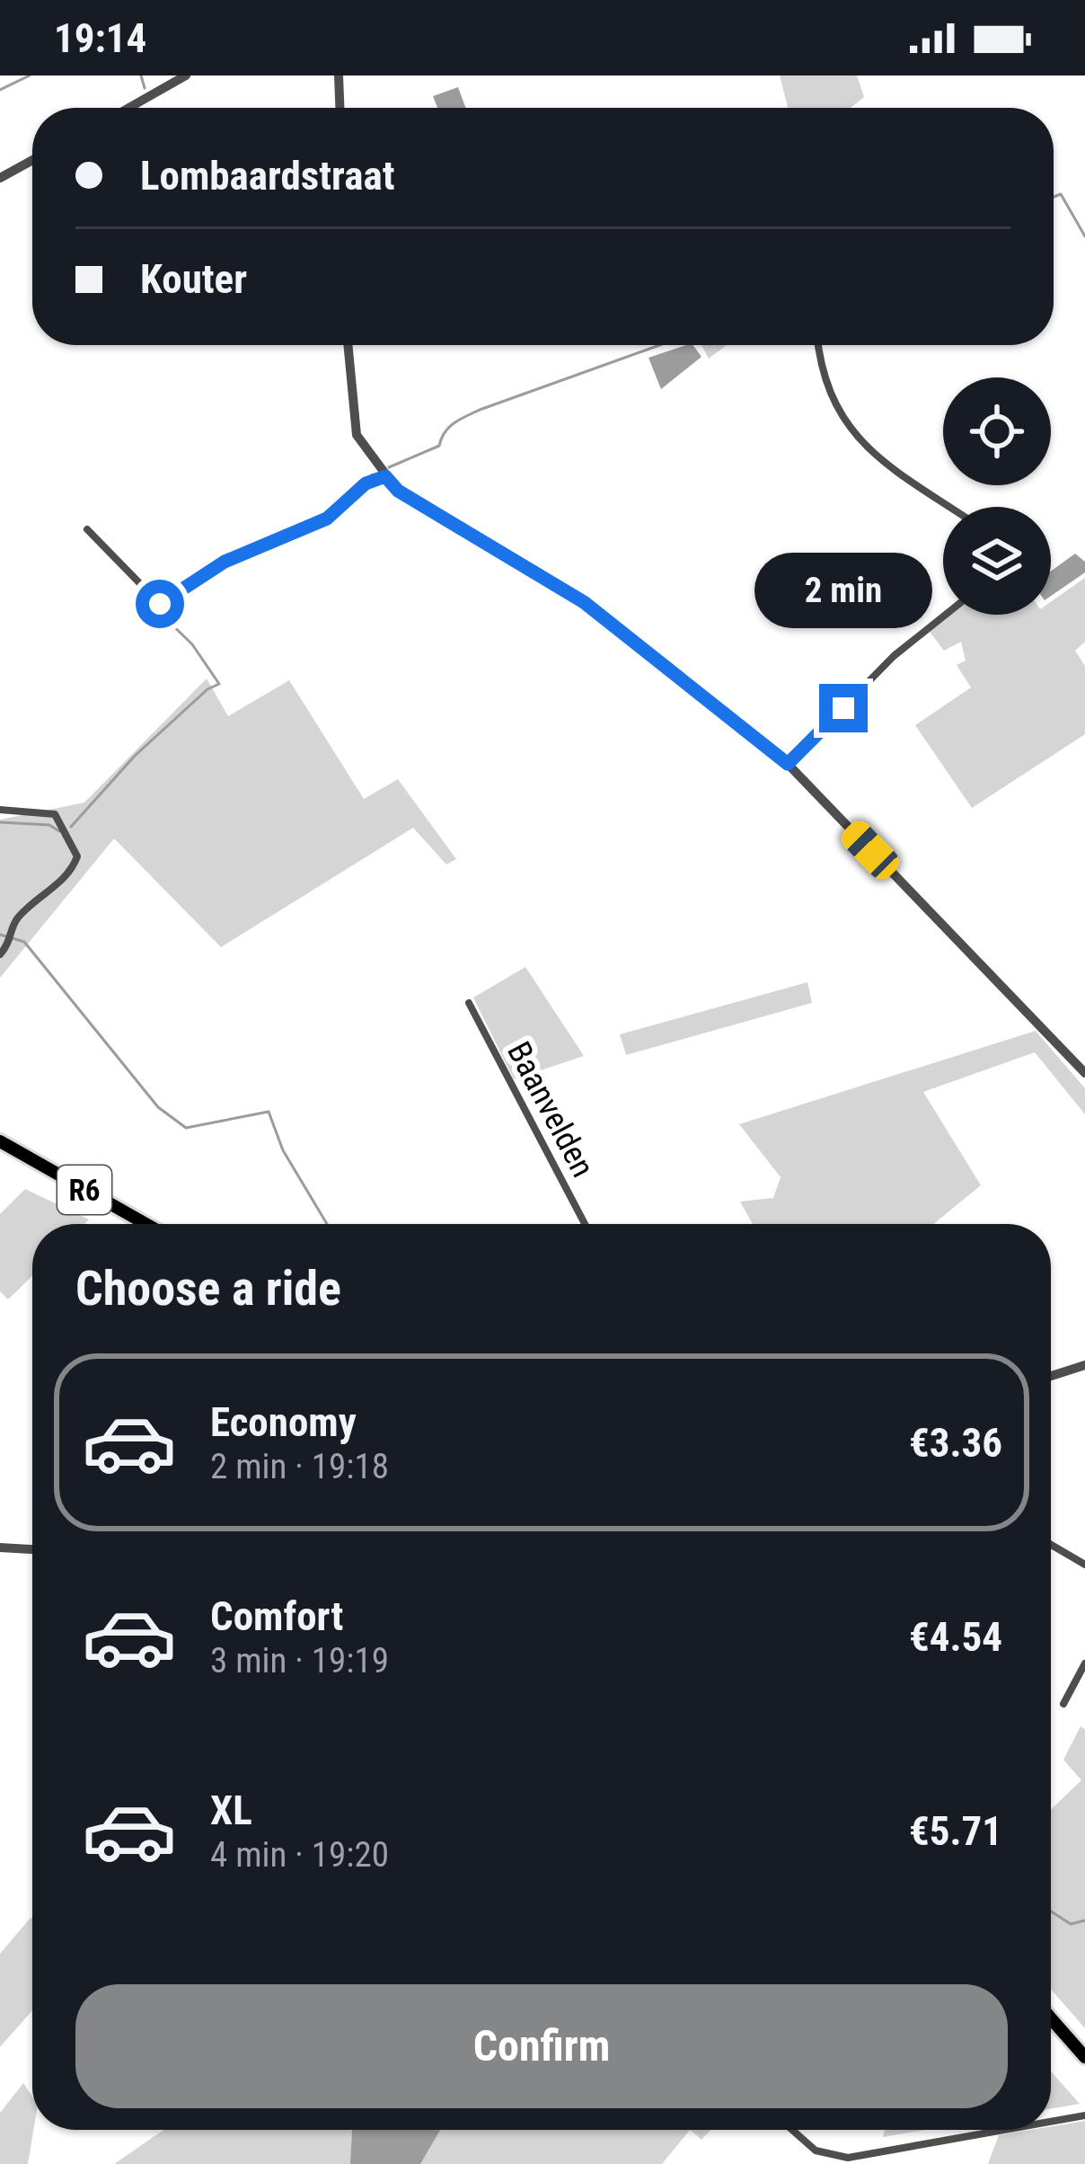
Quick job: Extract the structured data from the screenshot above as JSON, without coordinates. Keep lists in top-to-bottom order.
{
  "streets": {
    "main road": ["R6"],
    "street": ["Baanvelden"]
  },
  "page": {
    "status": "19:14",
    "banner": ["Lombaardstraat", "Kouter"],
    "bubble": "2 min",
    "heading": "Choose a ride",
    "list": [
      {
        "name": "Economy",
        "note": "2 min · 19:18",
        "value": "€3.36"
      },
      {
        "name": "Comfort",
        "note": "3 min · 19:19",
        "value": "€4.54"
      },
      {
        "name": "XL",
        "note": "4 min · 19:20",
        "value": "€5.71"
      }
    ],
    "buttons": "Confirm"
  }
}
